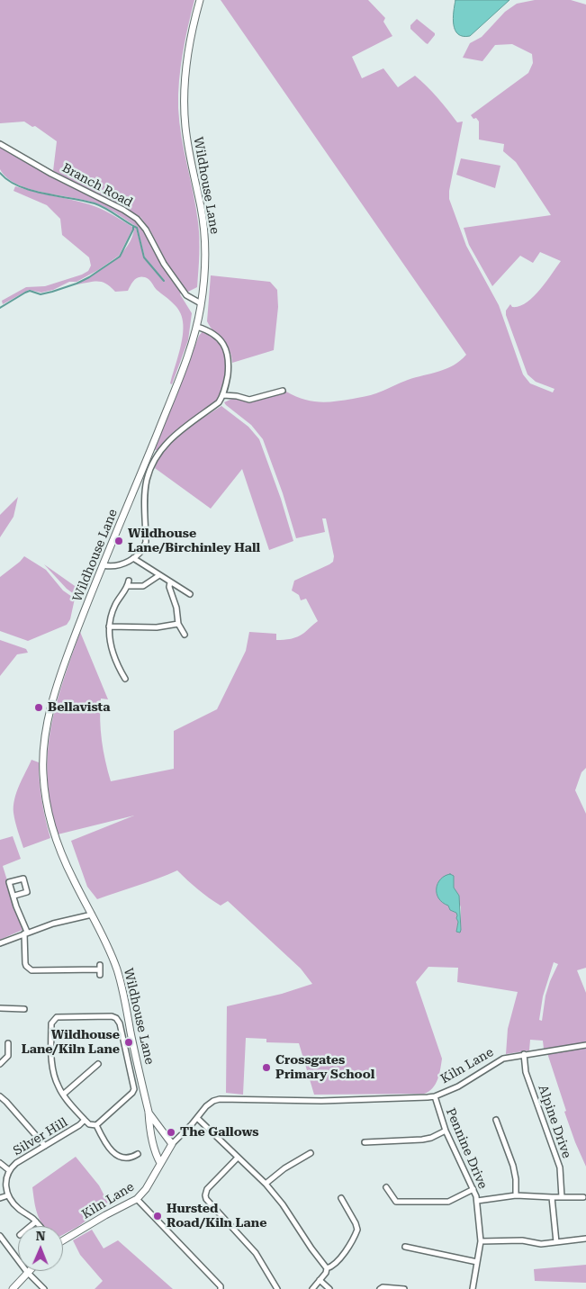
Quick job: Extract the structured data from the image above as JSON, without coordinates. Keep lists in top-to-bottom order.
{
  "streets": {
    "main road": ["Wildhouse Lane", "Kiln Lane"],
    "street": [
      "Branch Road",
      "Alpine Drive",
      "Silver Hill",
      "Pennine Drive"
    ]
  },
  "crossings": [
    ["Branch Road", "Wildhouse Lane"],
    ["Wildhouse Lane", "Kiln Lane"],
    ["Kiln Lane", "Alpine Drive"],
    ["Kiln Lane", "Pennine Drive"]
  ],
  "places": [
    "Wildhouse Lane/Birchinley Hall",
    "Bellavista",
    "Wildhouse Lane/Kiln Lane",
    "Crossgates Primary School",
    "The Gallows",
    "Hursted Road/Kiln Lane"
  ],
  "north": "top"
}
